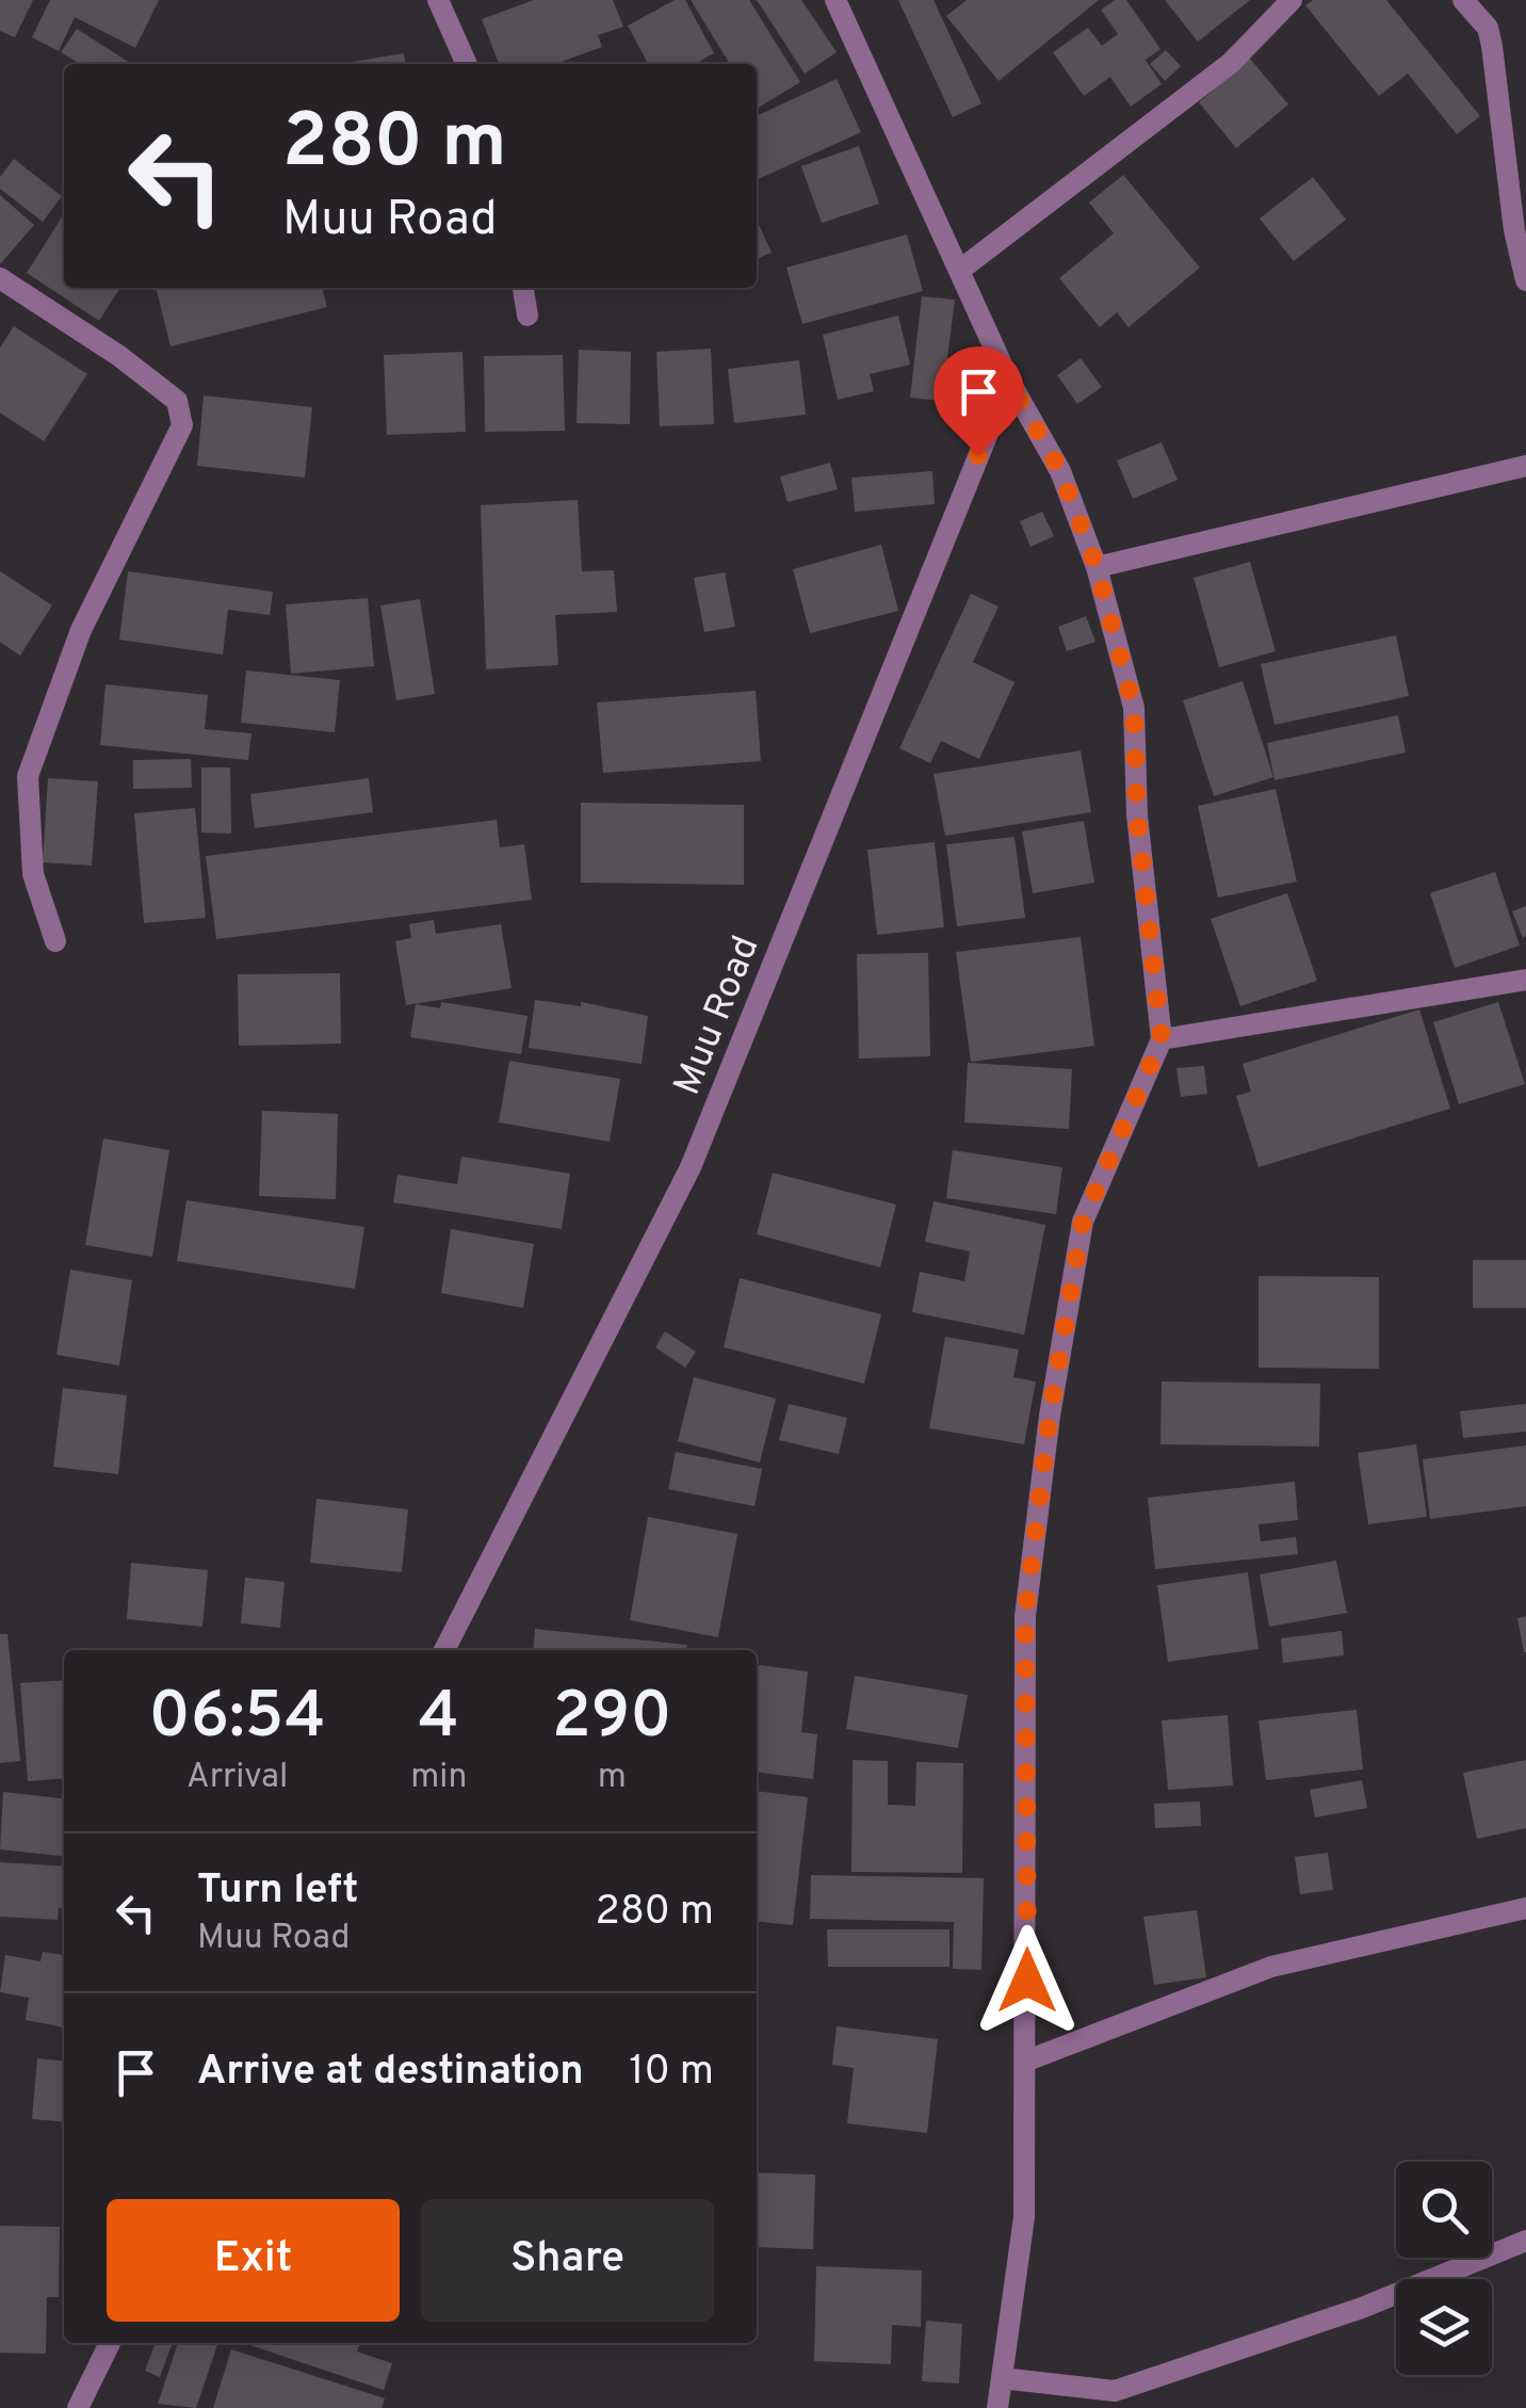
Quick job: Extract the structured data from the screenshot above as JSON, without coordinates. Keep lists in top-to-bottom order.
{
  "streets": {
    "street": ["Muu Road"]
  },
  "page": {
    "turn": ["280 m", "Muu Road"],
    "eta": [
      "06:54",
      "Arrival",
      "4",
      "min",
      "290",
      "m"
    ],
    "list": [
      {
        "name": "Turn left",
        "note": "Muu Road",
        "value": "280 m"
      },
      {
        "name": "Arrive at destination",
        "value": "10 m"
      }
    ],
    "buttons": ["Exit", "Share"]
  }
}
